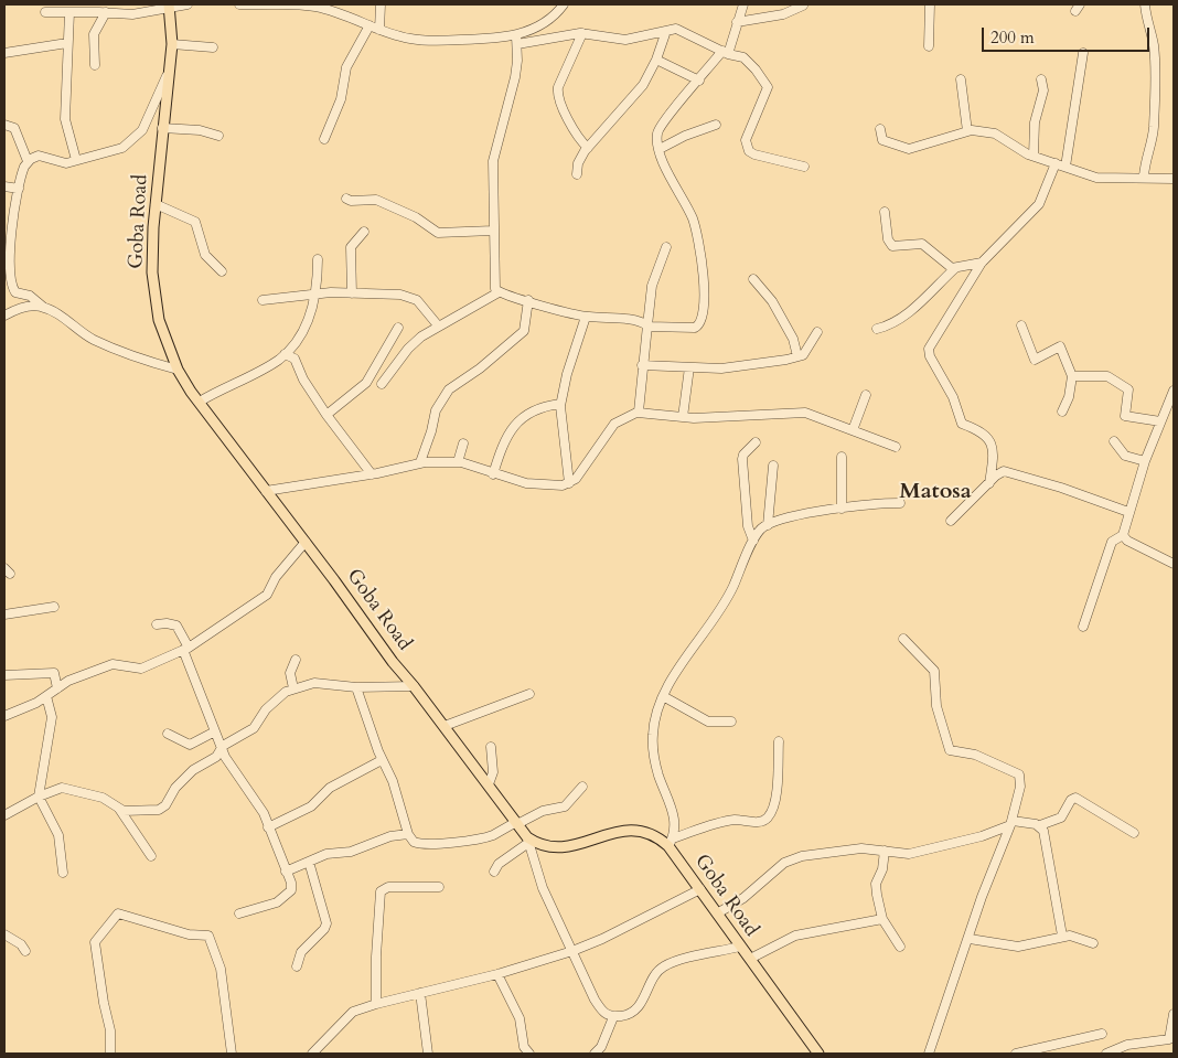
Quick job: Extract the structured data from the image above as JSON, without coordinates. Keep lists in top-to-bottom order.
{
  "streets": {
    "main road": ["Goba Road"]
  },
  "districts": ["Matosa"],
  "scale_bar": "200 m"
}
